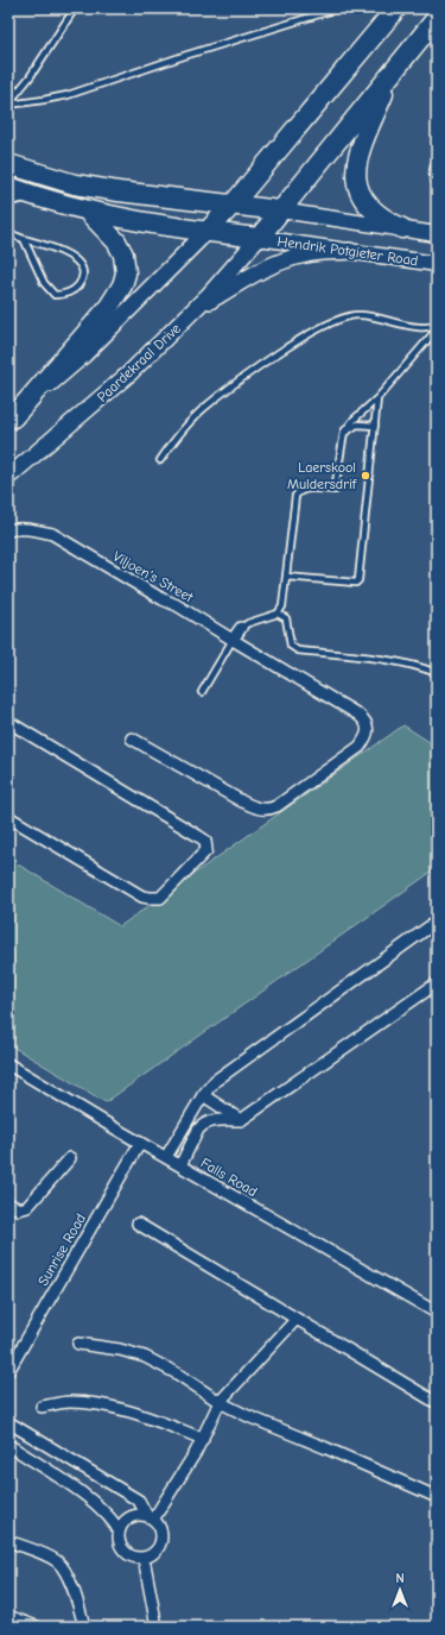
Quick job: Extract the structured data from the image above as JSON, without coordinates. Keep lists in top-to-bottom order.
{
  "streets": {
    "main road": ["Hendrik Potgieter Road", "Paardekraal Drive"],
    "street": ["Viljoen's Street", "Falls Road", "Sunrise Road"]
  },
  "crossings": [
    ["Hendrik Potgieter Road", "Paardekraal Drive"],
    ["Falls Road", "Sunrise Road"]
  ],
  "places": ["Laerskool Muldersdrif"],
  "north": "top"
}
